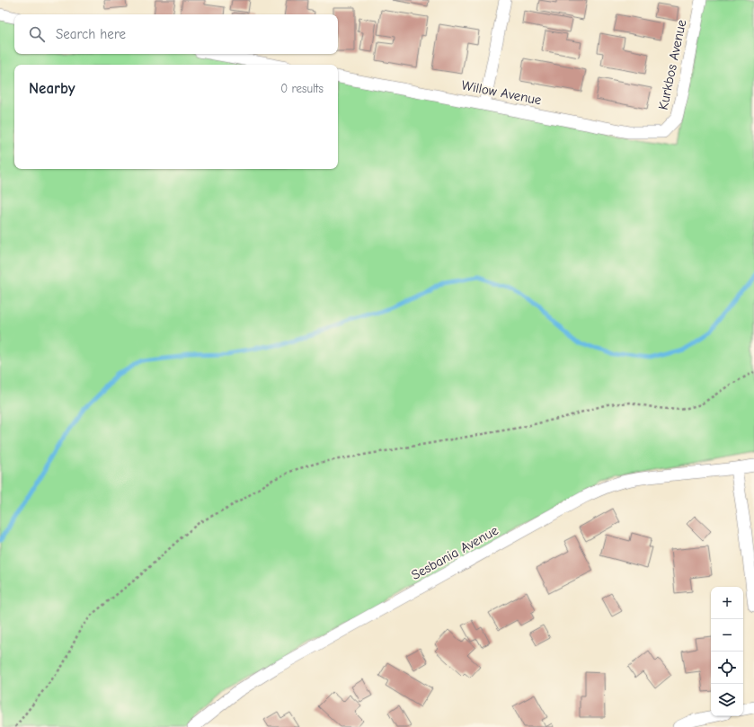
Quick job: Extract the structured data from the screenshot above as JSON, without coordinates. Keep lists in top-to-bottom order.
{
  "streets": {
    "street": ["Kurkbos Avenue", "Willow Avenue", "Sesbania Avenue"]
  },
  "crossings": [
    ["Kurkbos Avenue", "Willow Avenue"]
  ],
  "page": {
    "search": "Search here",
    "heading": ["Nearby", "0 results"],
    "map_buttons": ["+", "−"]
  }
}
